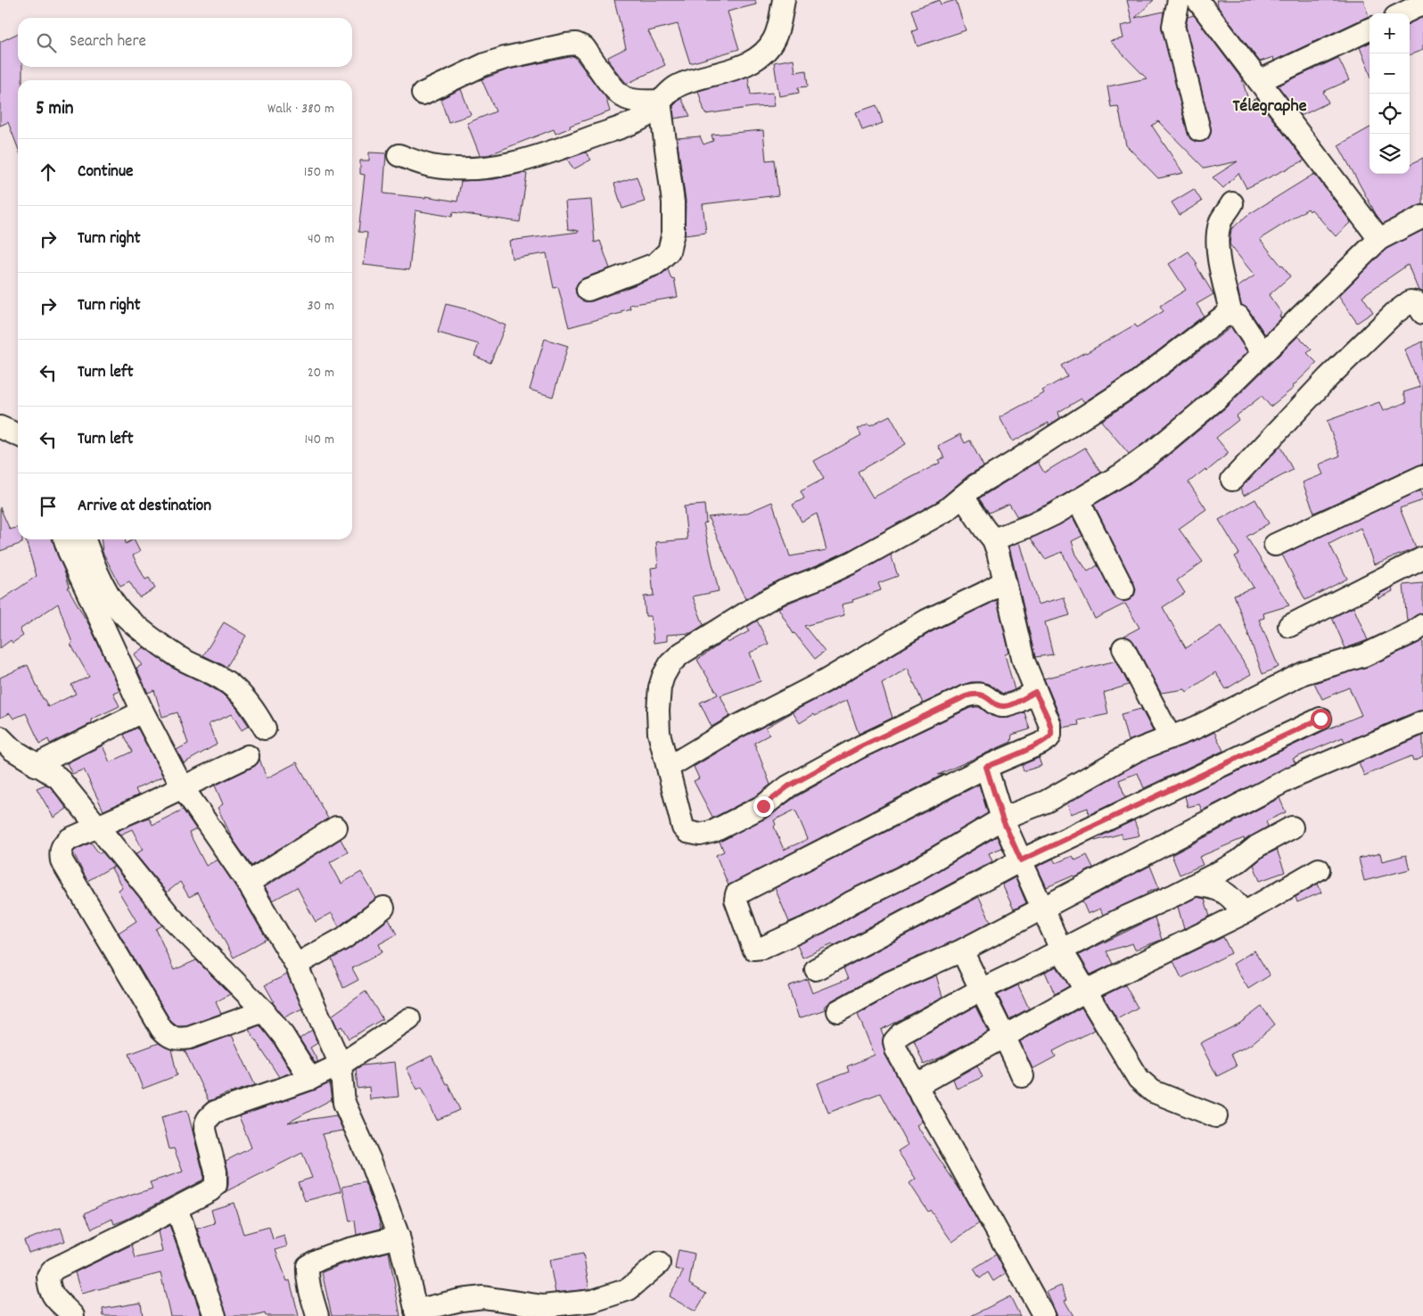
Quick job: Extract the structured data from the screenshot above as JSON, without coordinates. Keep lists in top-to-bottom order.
{
  "districts": ["Télegraphe"],
  "page": {
    "map_buttons": ["+", "−"],
    "search": "Search here",
    "heading": ["5 min", "Walk · 380 m"],
    "list": [
      ["Continue", "150 m"],
      ["Turn right", "40 m"],
      ["Turn right", "30 m"],
      ["Turn left", "20 m"],
      ["Turn left", "140 m"],
      "Arrive at destination"
    ]
  }
}
